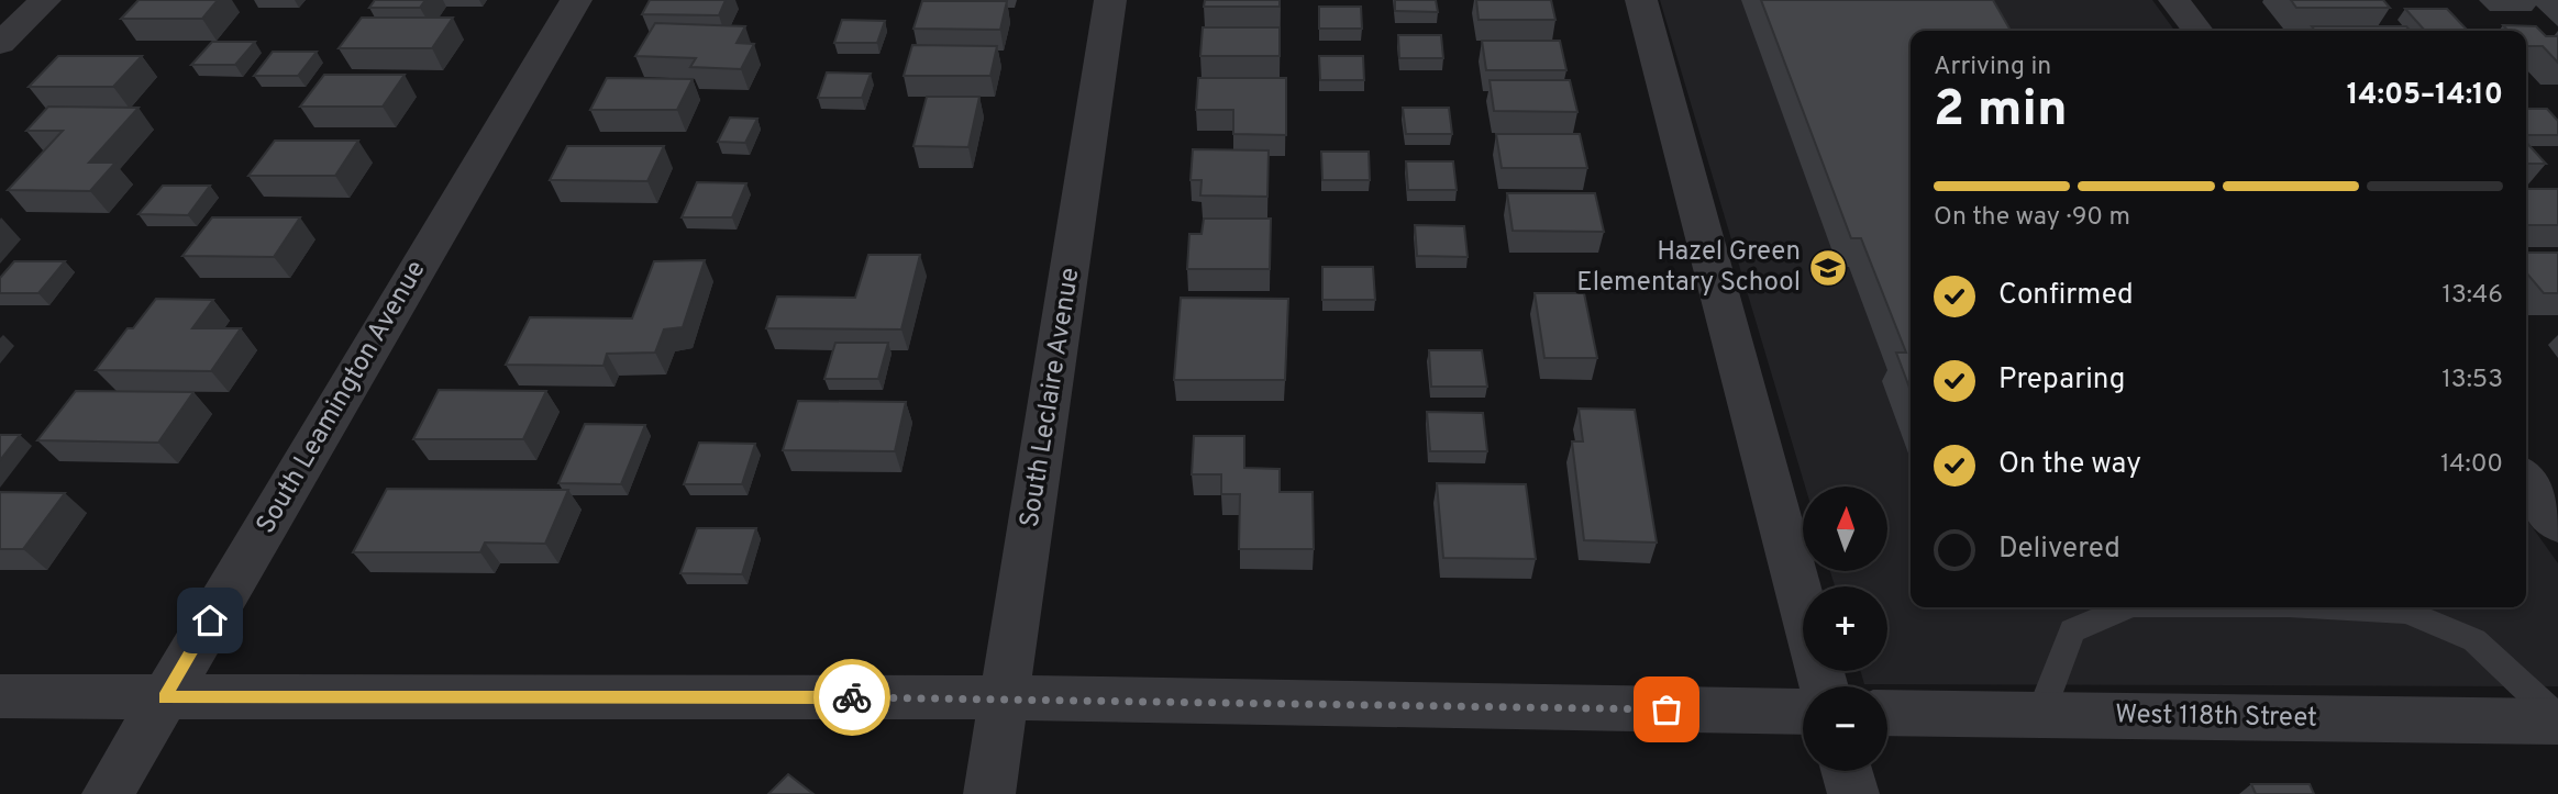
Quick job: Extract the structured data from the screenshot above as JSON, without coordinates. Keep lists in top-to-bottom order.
{
  "streets": {
    "street": ["South Leamington Avenue", "South Leclaire Avenue", "West 118th Street"]
  },
  "places": {
    "school or university": ["Hazel Green Elementary School"]
  },
  "north": "top",
  "page": {
    "heading": ["2 min", "Arriving in", "14:05–14:10"],
    "bar": "On the way · 90 m",
    "list": [
      ["Confirmed", "13:46"],
      ["Preparing", "13:53"],
      ["On the way", "14:00"],
      "Delivered"
    ],
    "map_buttons": ["+", "−"]
  }
}
